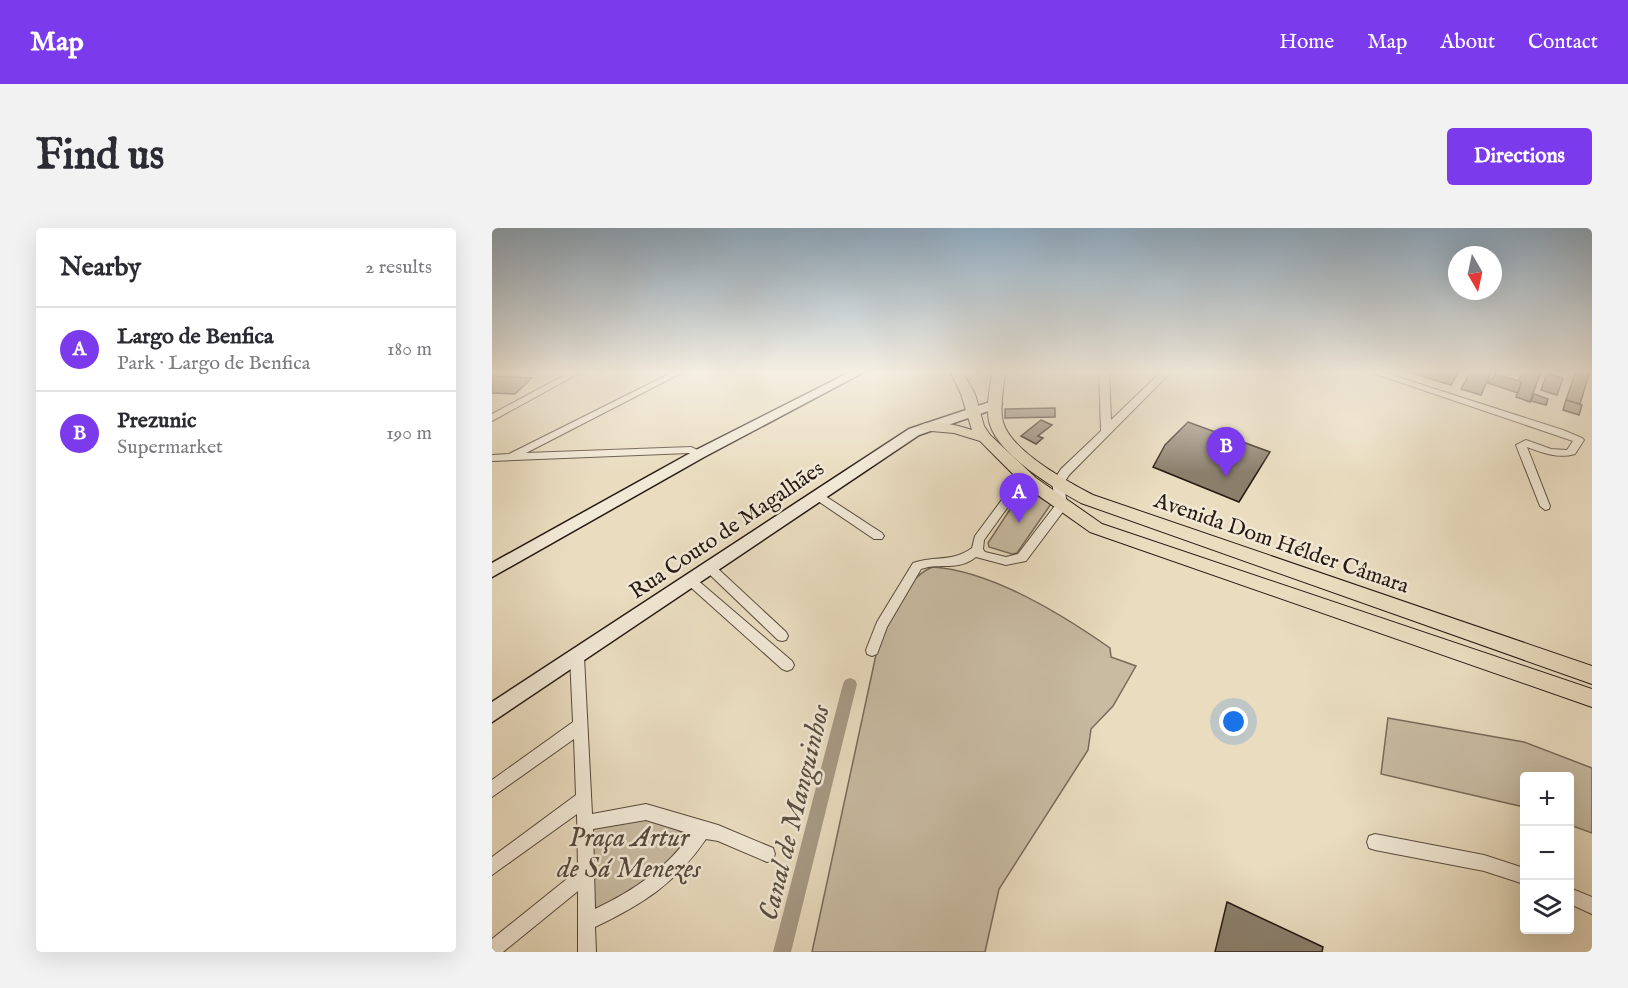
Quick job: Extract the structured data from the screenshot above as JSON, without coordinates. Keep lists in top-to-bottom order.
{
  "streets": {
    "main road": ["Rua Couto de Magalhães", "Avenida Dom Hélder Câmara"]
  },
  "water": ["Canal de Manguinhos"],
  "parks": ["Praça Artur de Sá Menezes"],
  "north": "bottom",
  "page": {
    "header": "Map",
    "nav": [
      "Home",
      "Map",
      "About",
      "Contact"
    ],
    "buttons": "Directions",
    "title": "Find us",
    "heading": ["Nearby", "2 results"],
    "list": [
      {
        "mark": "A",
        "name": "Largo de Benfica",
        "note": "Park · Largo de Benfica",
        "value": "180 m"
      },
      {
        "mark": "B",
        "name": "Prezunic",
        "note": "Supermarket",
        "value": "190 m"
      }
    ],
    "pins": ["B", "A"],
    "map_buttons": ["+", "−"]
  }
}
